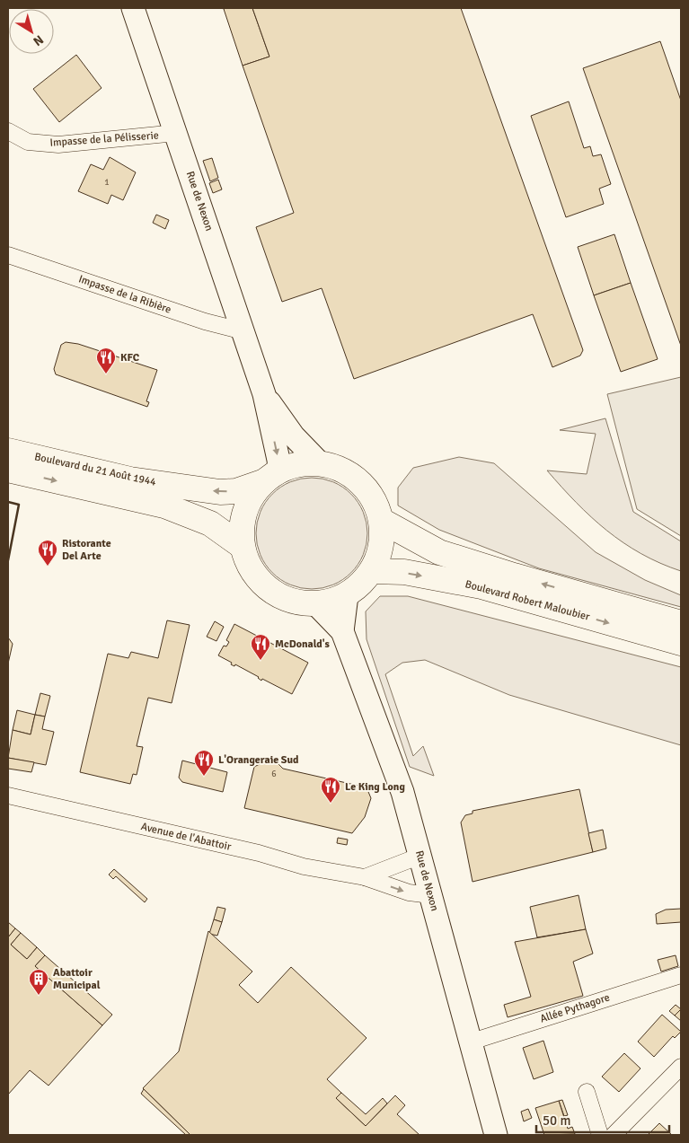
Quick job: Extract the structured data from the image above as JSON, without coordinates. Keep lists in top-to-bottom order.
{
  "streets": {
    "main road": ["Boulevard du 21 Août 1944", "Boulevard Robert Maloubier"],
    "street": [
      "Impasse de la Pélisserie",
      "Rue de Nexon",
      "Impasse de la Ribière",
      "Avenue de l'Abattoir",
      "Allée Pythagore"
    ]
  },
  "crossings": [
    ["Impasse de la Pélisserie", "Rue de Nexon"],
    ["Rue de Nexon", "Impasse de la Ribière"],
    ["Rue de Nexon", "Boulevard du 21 Août 1944"],
    ["Rue de Nexon", "Boulevard Robert Maloubier"],
    ["Rue de Nexon", "Avenue de l'Abattoir"],
    ["Rue de Nexon", "Allée Pythagore"],
    ["Boulevard du 21 Août 1944", "Boulevard Robert Maloubier"]
  ],
  "places": {
    "restaurant": [
      "KFC",
      "Ristorante Del Arte",
      "McDonald's",
      "L'Orangeraie Sud",
      "Le King Long"
    ],
    "building": ["Abattoir Municipal"]
  },
  "house_numbers": ["1", "6"],
  "scale_bar": "50 m",
  "north": "bottom right"
}
